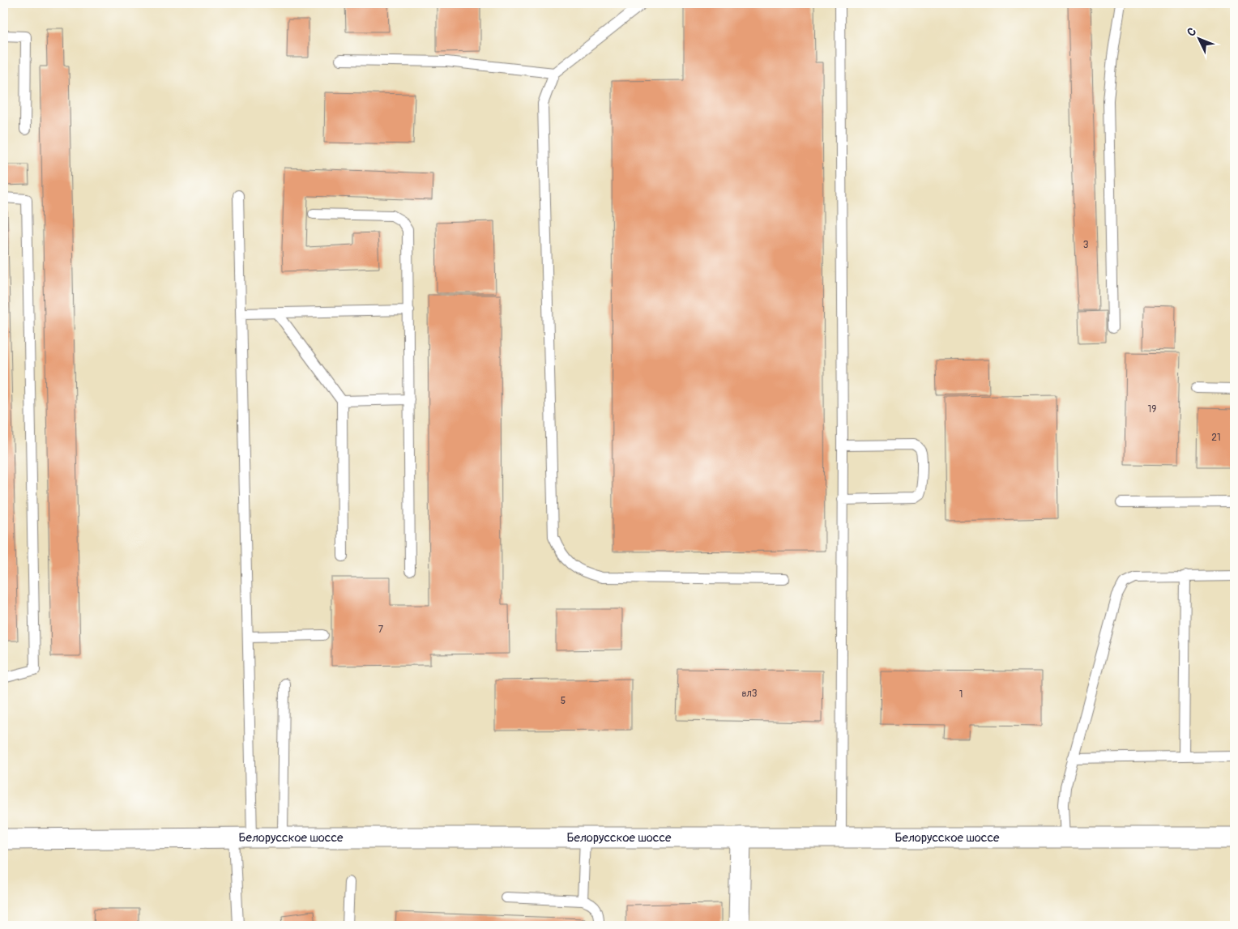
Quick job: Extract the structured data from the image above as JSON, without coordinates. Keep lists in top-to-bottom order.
{
  "streets": {
    "street": ["Белорусское шоссе"]
  },
  "house_numbers": [
    "3",
    "19",
    "21",
    "7",
    "вл3",
    "1",
    "5"
  ],
  "north": "top left"
}
